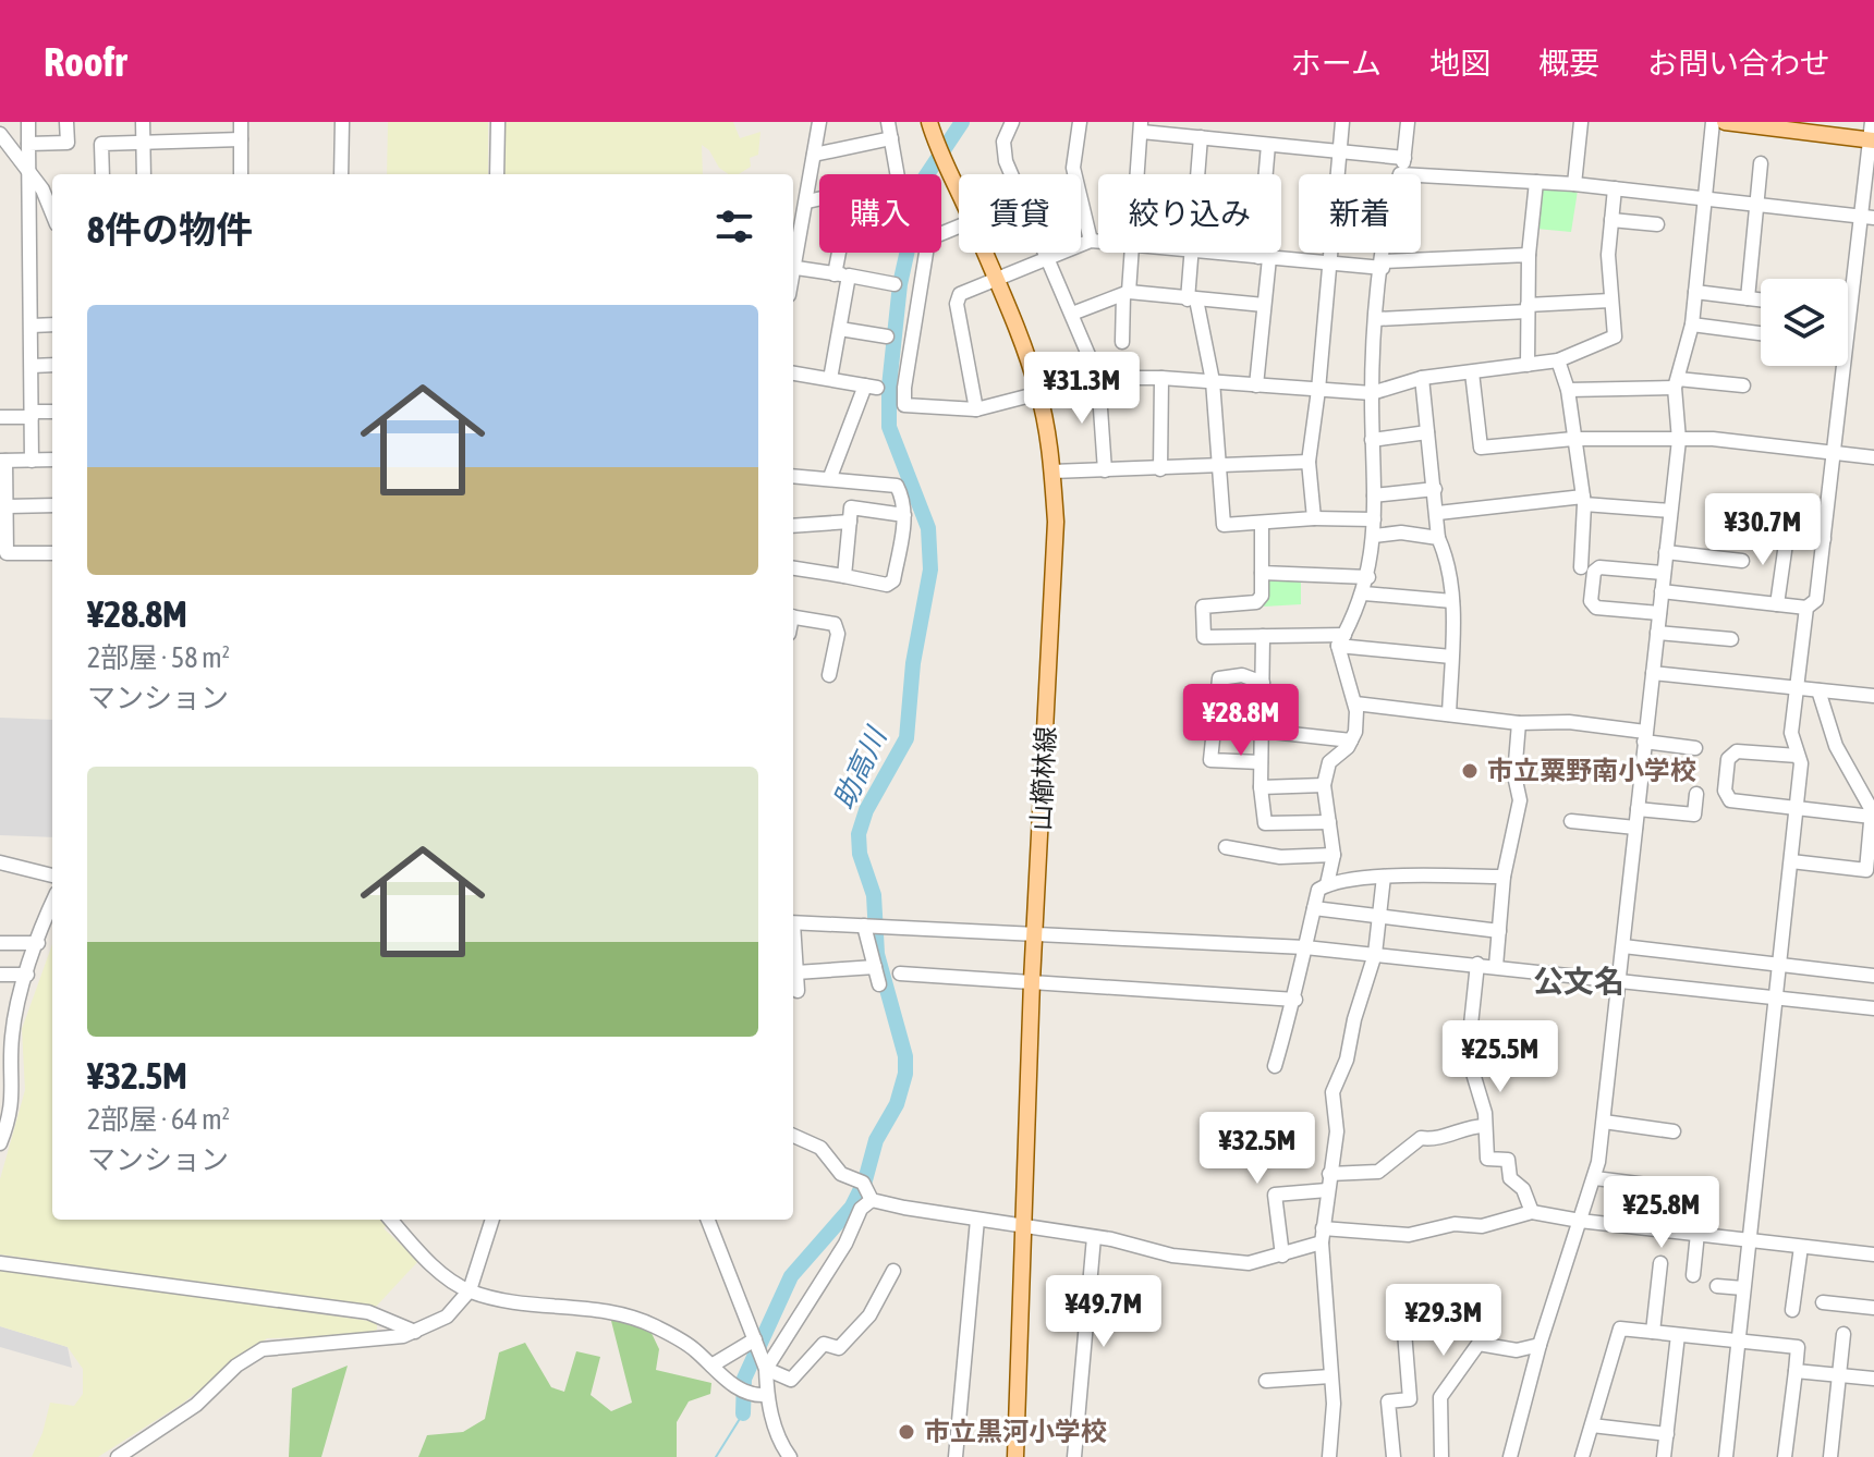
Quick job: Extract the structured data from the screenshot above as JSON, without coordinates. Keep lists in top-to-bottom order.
{
  "streets": {
    "main road": ["山櫛林線"]
  },
  "districts": ["公文名"],
  "water": ["助高川"],
  "places": ["市立粟野南小学校", "市立黒河小学校"],
  "page": {
    "header": "Roofr",
    "nav": [
      "ホーム",
      "地図",
      "概要",
      "お問い合わせ"
    ],
    "chip": [
      "購入",
      "賃貸",
      "絞り込み",
      "新着"
    ],
    "heading": "8件の物件",
    "list": [
      {
        "name": "¥28.8M",
        "note": "2部屋 · 58 m² · マンション"
      },
      {
        "name": "¥32.5M",
        "note": "2部屋 · 64 m² · マンション"
      }
    ],
    "price": [
      "¥31.3M",
      "¥30.7M",
      "¥28.8M",
      "¥25.5M",
      "¥32.5M",
      "¥25.8M",
      "¥49.7M",
      "¥29.3M"
    ]
  }
}
